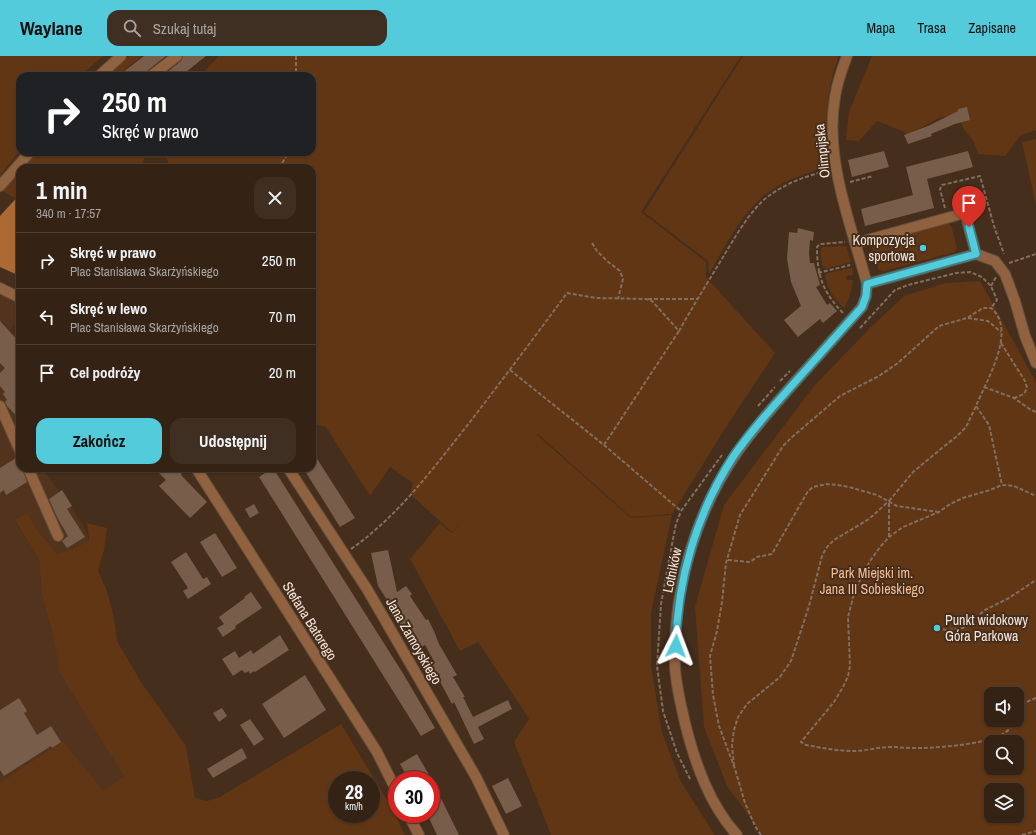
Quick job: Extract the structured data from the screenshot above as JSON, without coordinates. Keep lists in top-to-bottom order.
{
  "streets": {
    "street": [
      "Olimpijska",
      "Lotników",
      "Stefana Batorego",
      "Jana Zamoyskiego"
    ]
  },
  "crossings": [
    ["Olimpijska", "Lotników"]
  ],
  "parks": ["Park Miejski im. Jana III Sobieskiego"],
  "places": ["Kompozycja sportowa", "Punkt widokowy Góra Parkowa"],
  "page": {
    "header": "Waylane",
    "search": "Szukaj tutaj",
    "nav": ["Mapa", "Trasa", "Zapisane"],
    "turn": ["250 m", "Skręć w prawo"],
    "heading": ["1 min", "340 m · 17:57"],
    "list": [
      {
        "name": "Skręć w prawo",
        "note": "Plac Stanisława Skarżyńskiego",
        "value": "250 m"
      },
      {
        "name": "Skręć w lewo",
        "note": "Plac Stanisława Skarżyńskiego",
        "value": "70 m"
      },
      {
        "name": "Cel podróży",
        "value": "20 m"
      }
    ],
    "buttons": ["Zakończ", "Udostępnij"],
    "speed": "28 km/h",
    "limit": "30"
  }
}
